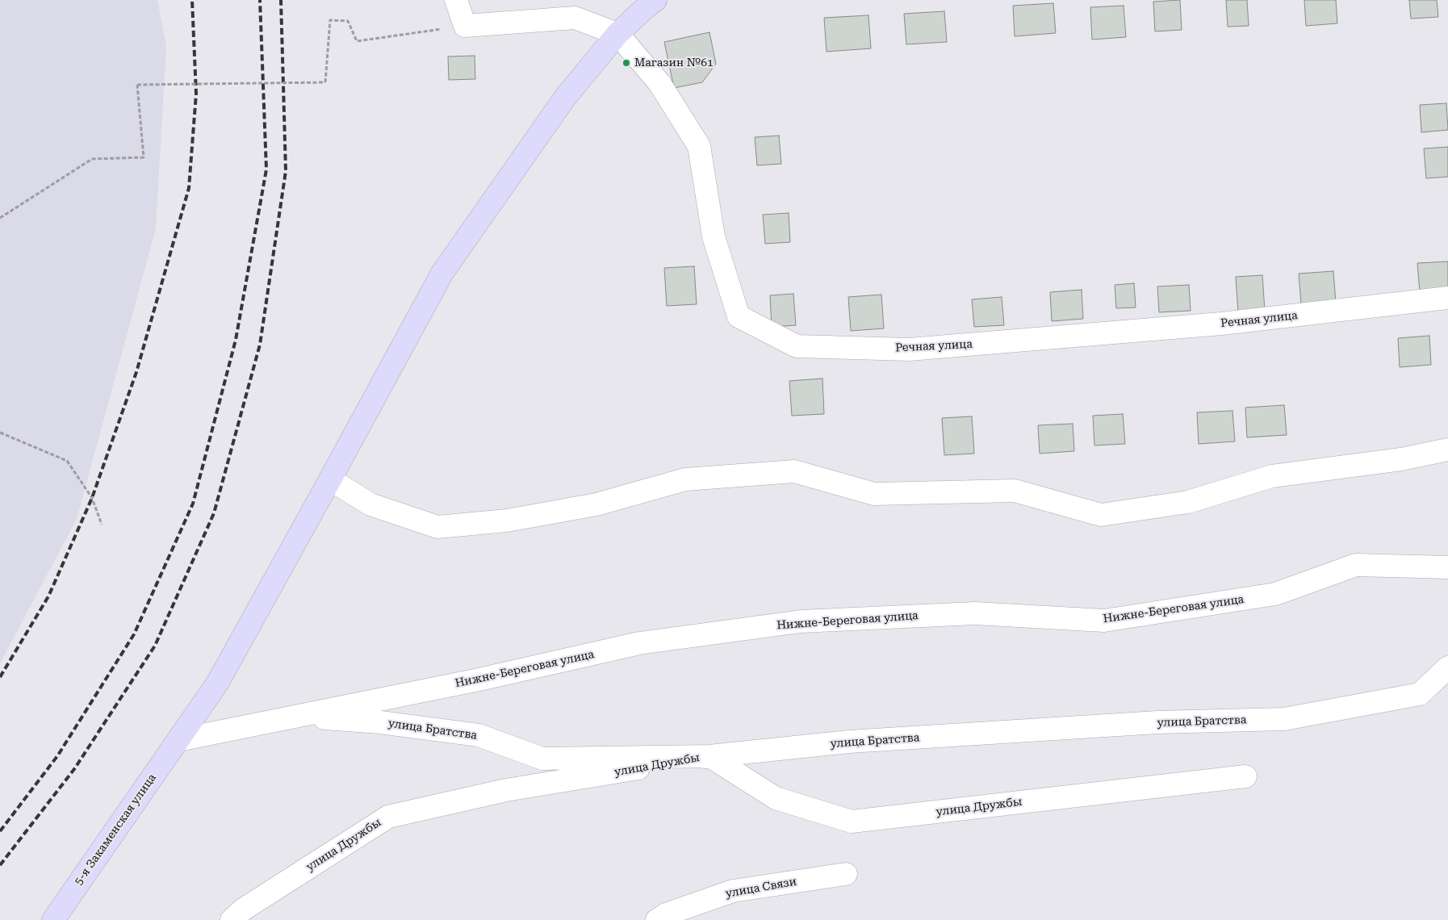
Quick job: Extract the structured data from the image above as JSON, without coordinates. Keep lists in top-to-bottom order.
{
  "streets": {
    "street": [
      "Речная улица",
      "Нижне-Береговая улица",
      "улица Братства",
      "улица Дружбы",
      "5-я Закаменская улица",
      "улица Связи"
    ]
  },
  "crossings": [
    ["Речная улица", "5-я Закаменская улица"],
    ["Нижне-Береговая улица", "улица Братства"],
    ["Нижне-Береговая улица", "5-я Закаменская улица"],
    ["улица Братства", "улица Дружбы"]
  ],
  "places": ["Магазин №61"]
}
